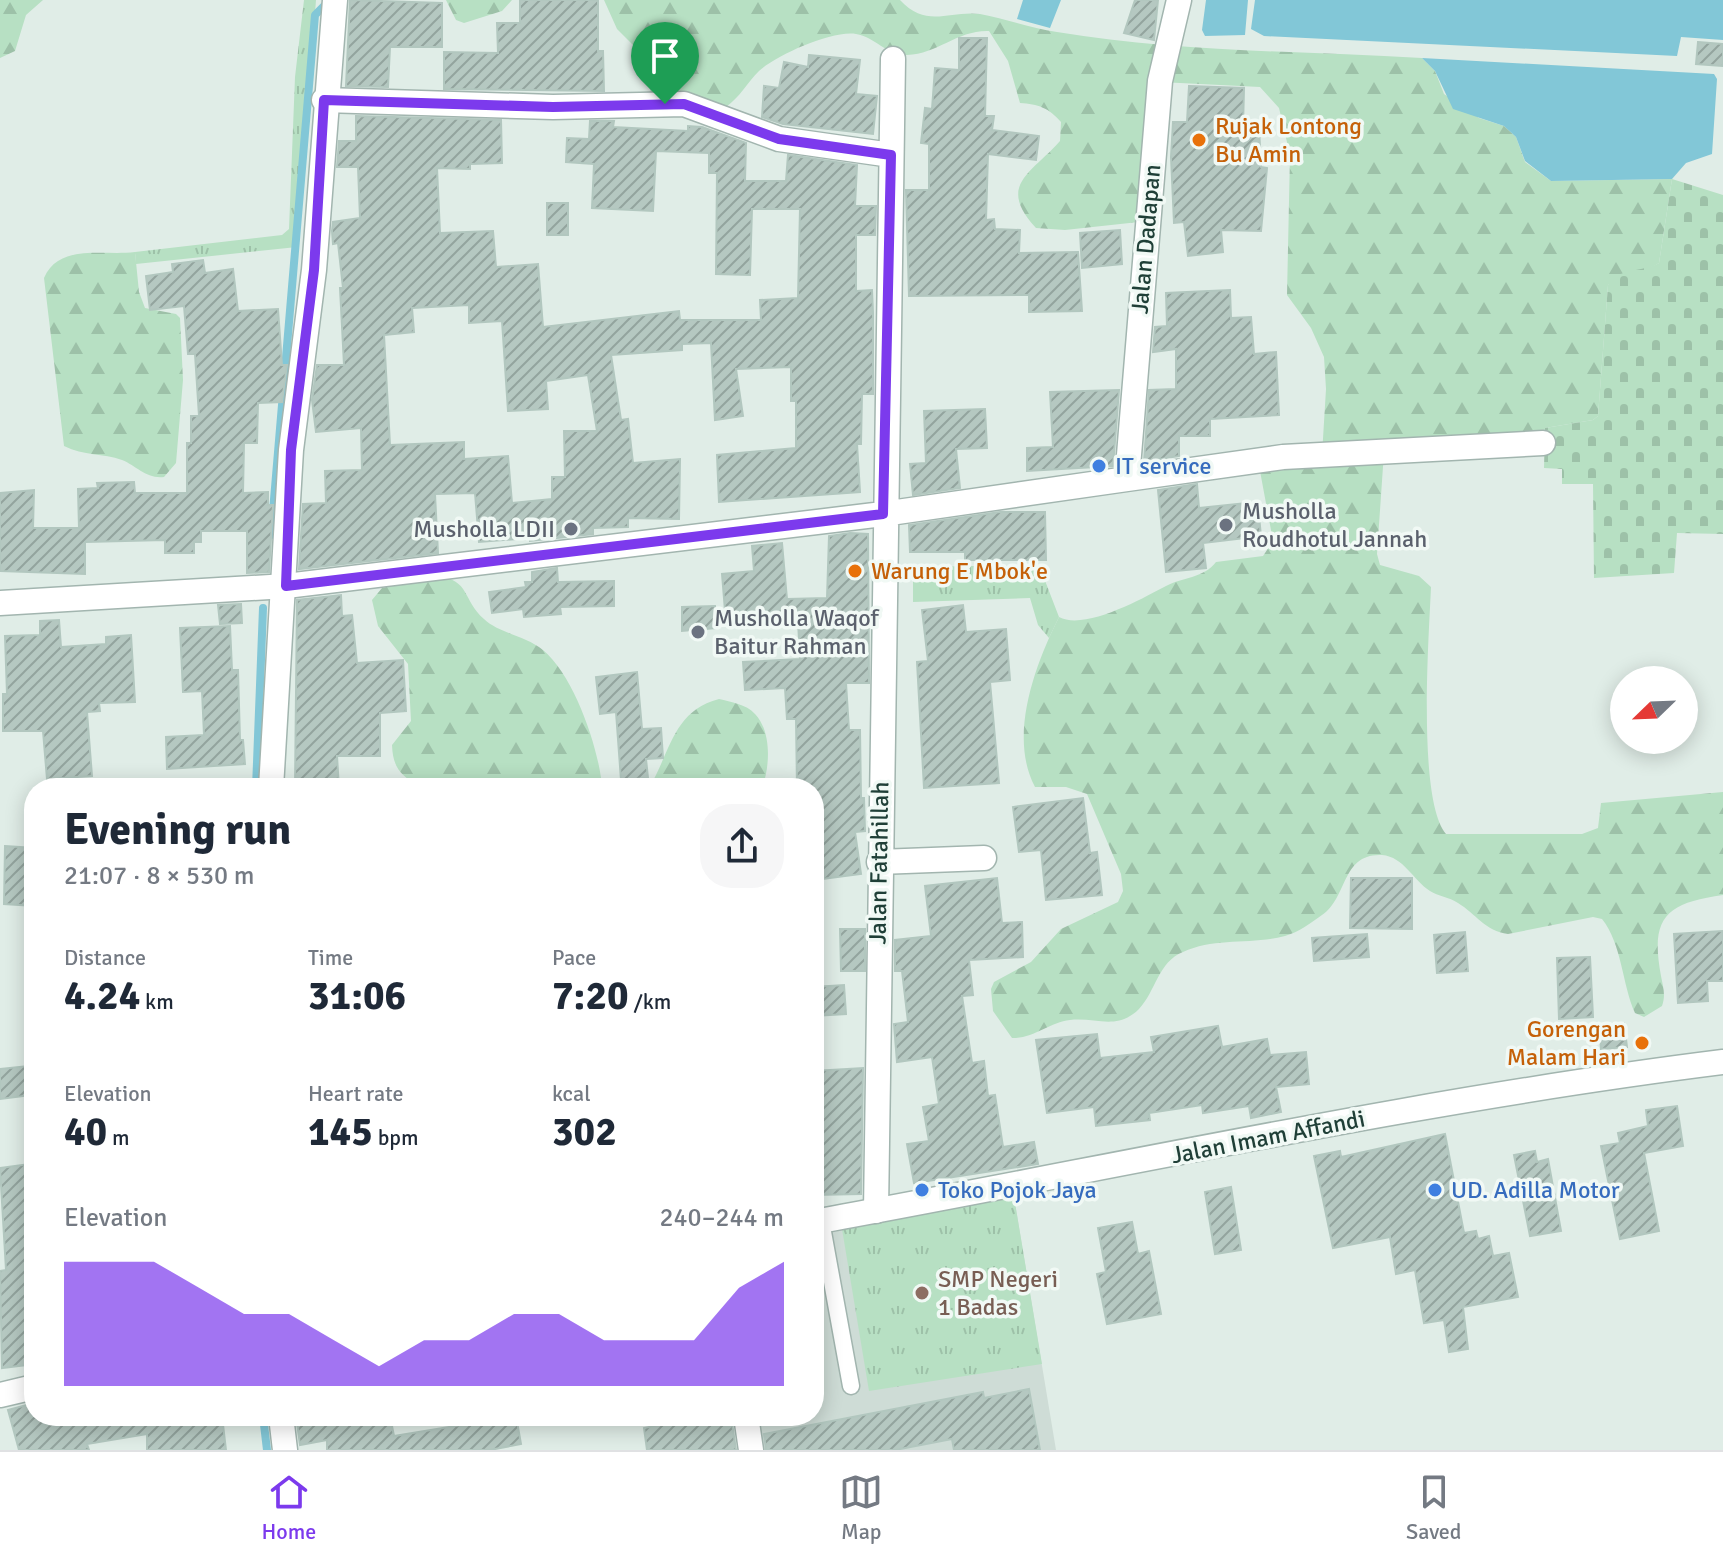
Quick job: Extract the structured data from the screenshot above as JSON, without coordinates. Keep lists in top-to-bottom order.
{
  "streets": {
    "street": ["Jalan Dadapan", "Jalan Fatahillah", "Jalan Imam Affandi"]
  },
  "crossings": [
    ["Jalan Fatahillah", "Jalan Imam Affandi"]
  ],
  "places": [
    "Rujak Lontong Bu Amin",
    "IT service",
    "Musholla Roudhotul Jannah",
    "Musholla LDII",
    "Warung E Mbok'e",
    "Musholla Waqof Baitur Rahman",
    "Gorengan Malam Hari",
    "Toko Pojok Jaya",
    "UD. Adilla Motor",
    "SMP Negeri 1 Badas"
  ],
  "north": "bottom left",
  "page": {
    "heading": ["Evening run", "21:07 · 8 × 530 m"],
    "stats": [
      ["Distance", "4.24 km"],
      ["Time", "31:06"],
      ["Pace", "7:20 /km"],
      ["Elevation", "40 m"],
      ["Heart rate", "145 bpm"],
      ["kcal", "302"]
    ],
    "chart": ["Elevation", "240–244 m"],
    "tabs": ["Home", "Map", "Saved"]
  }
}
